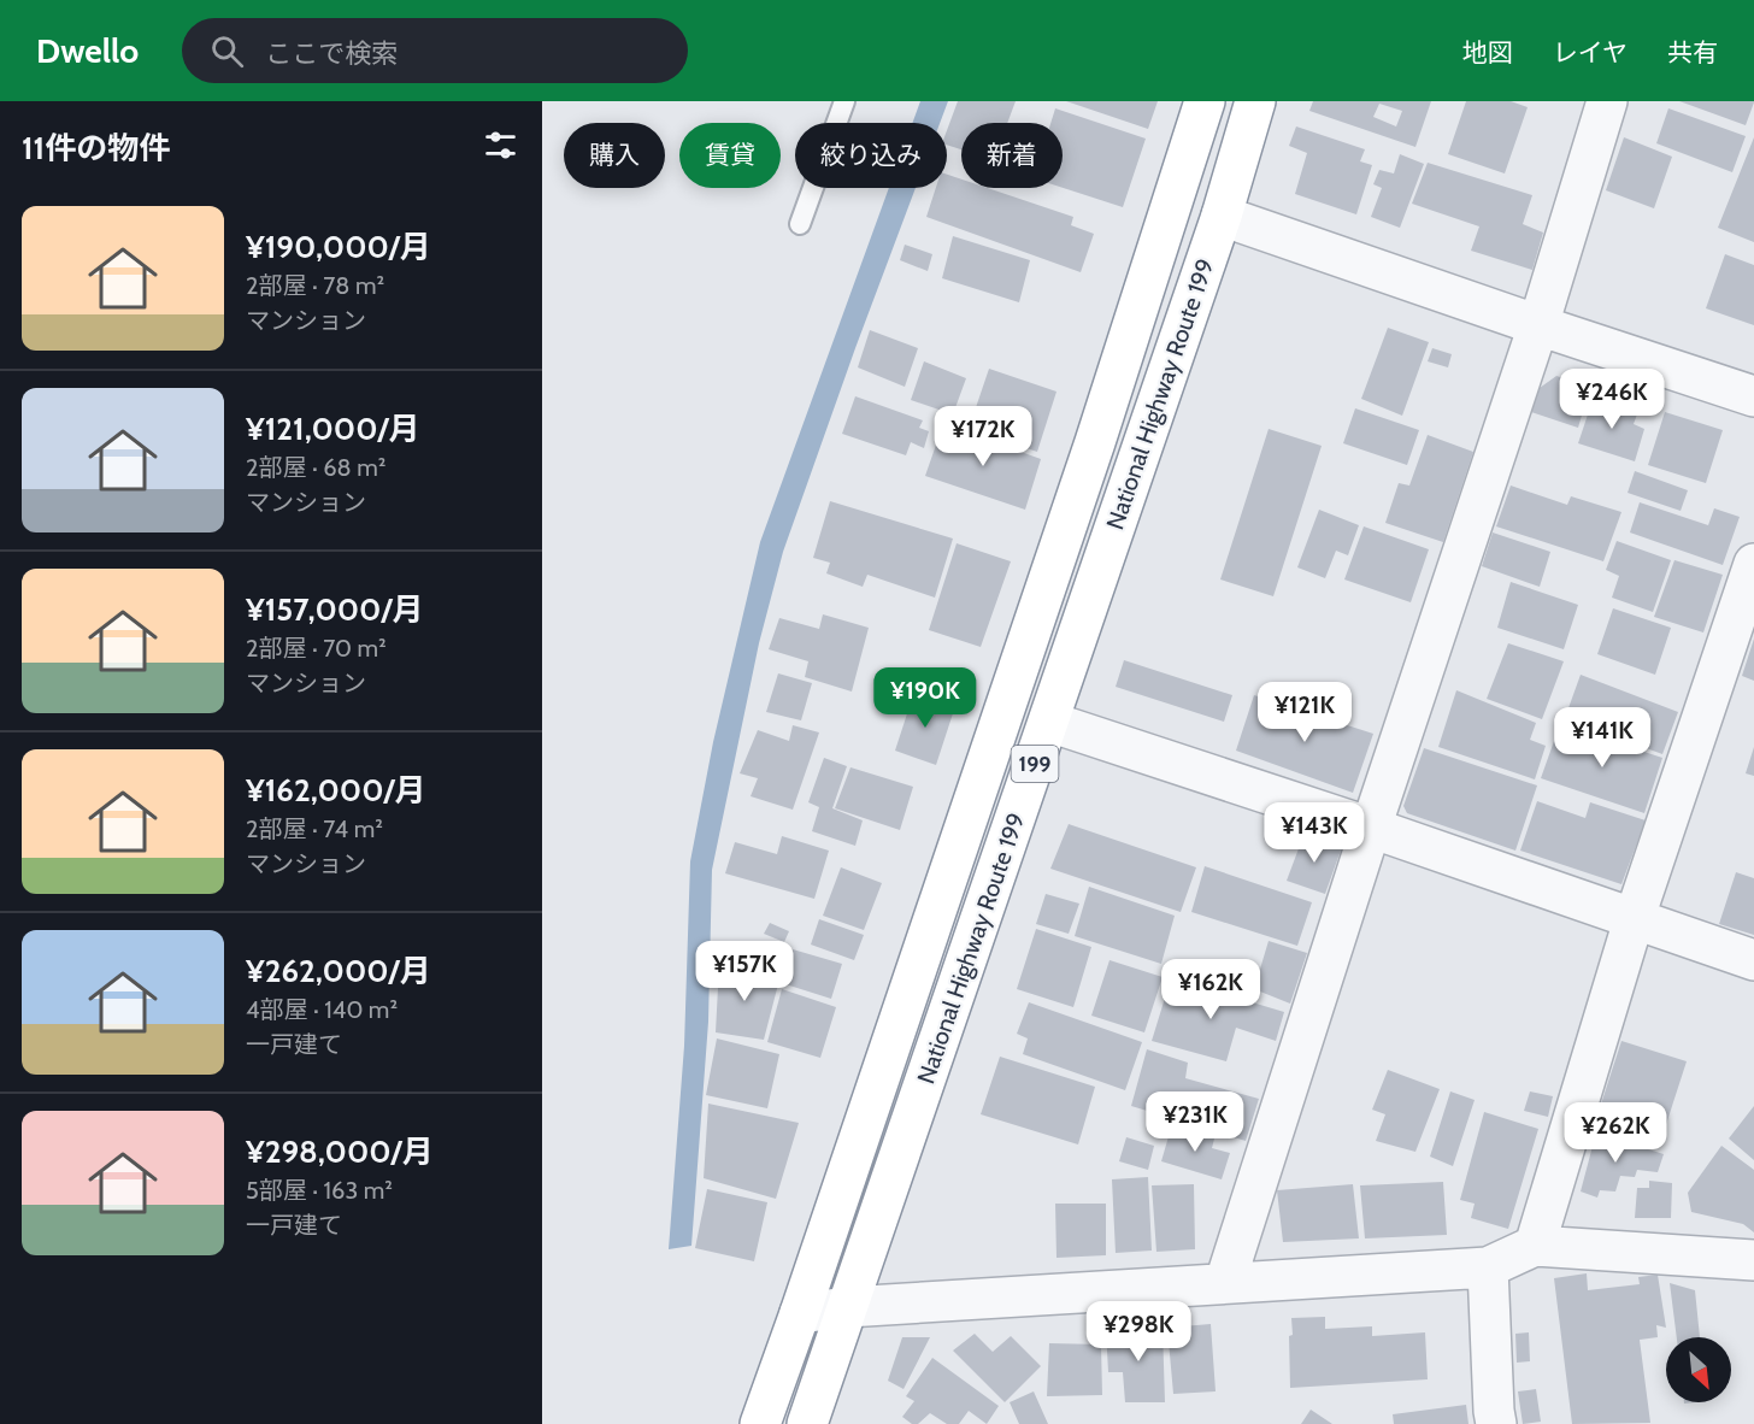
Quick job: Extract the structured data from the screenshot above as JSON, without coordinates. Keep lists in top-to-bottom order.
{
  "streets": {
    "highway": ["National Highway Route 199", "199"]
  },
  "north": "bottom right",
  "page": {
    "header": "Dwello",
    "search": "ここで検索",
    "nav": ["地図", "レイヤ", "共有"],
    "heading": "11件の物件",
    "chip": [
      "購入",
      "賃貸",
      "絞り込み",
      "新着"
    ],
    "list": [
      {
        "name": "¥190,000/月",
        "note": "2部屋 · 78 m² · マンション"
      },
      {
        "name": "¥121,000/月",
        "note": "2部屋 · 68 m² · マンション"
      },
      {
        "name": "¥157,000/月",
        "note": "2部屋 · 70 m² · マンション"
      },
      {
        "name": "¥162,000/月",
        "note": "2部屋 · 74 m² · マンション"
      },
      {
        "name": "¥262,000/月",
        "note": "4部屋 · 140 m² · 一戸建て"
      },
      {
        "name": "¥298,000/月",
        "note": "5部屋 · 163 m² · 一戸建て"
      }
    ],
    "price": [
      "¥246K",
      "¥172K",
      "¥190K",
      "¥121K",
      "¥141K",
      "¥143K",
      "¥157K",
      "¥162K",
      "¥231K",
      "¥262K",
      "¥298K"
    ]
  }
}
